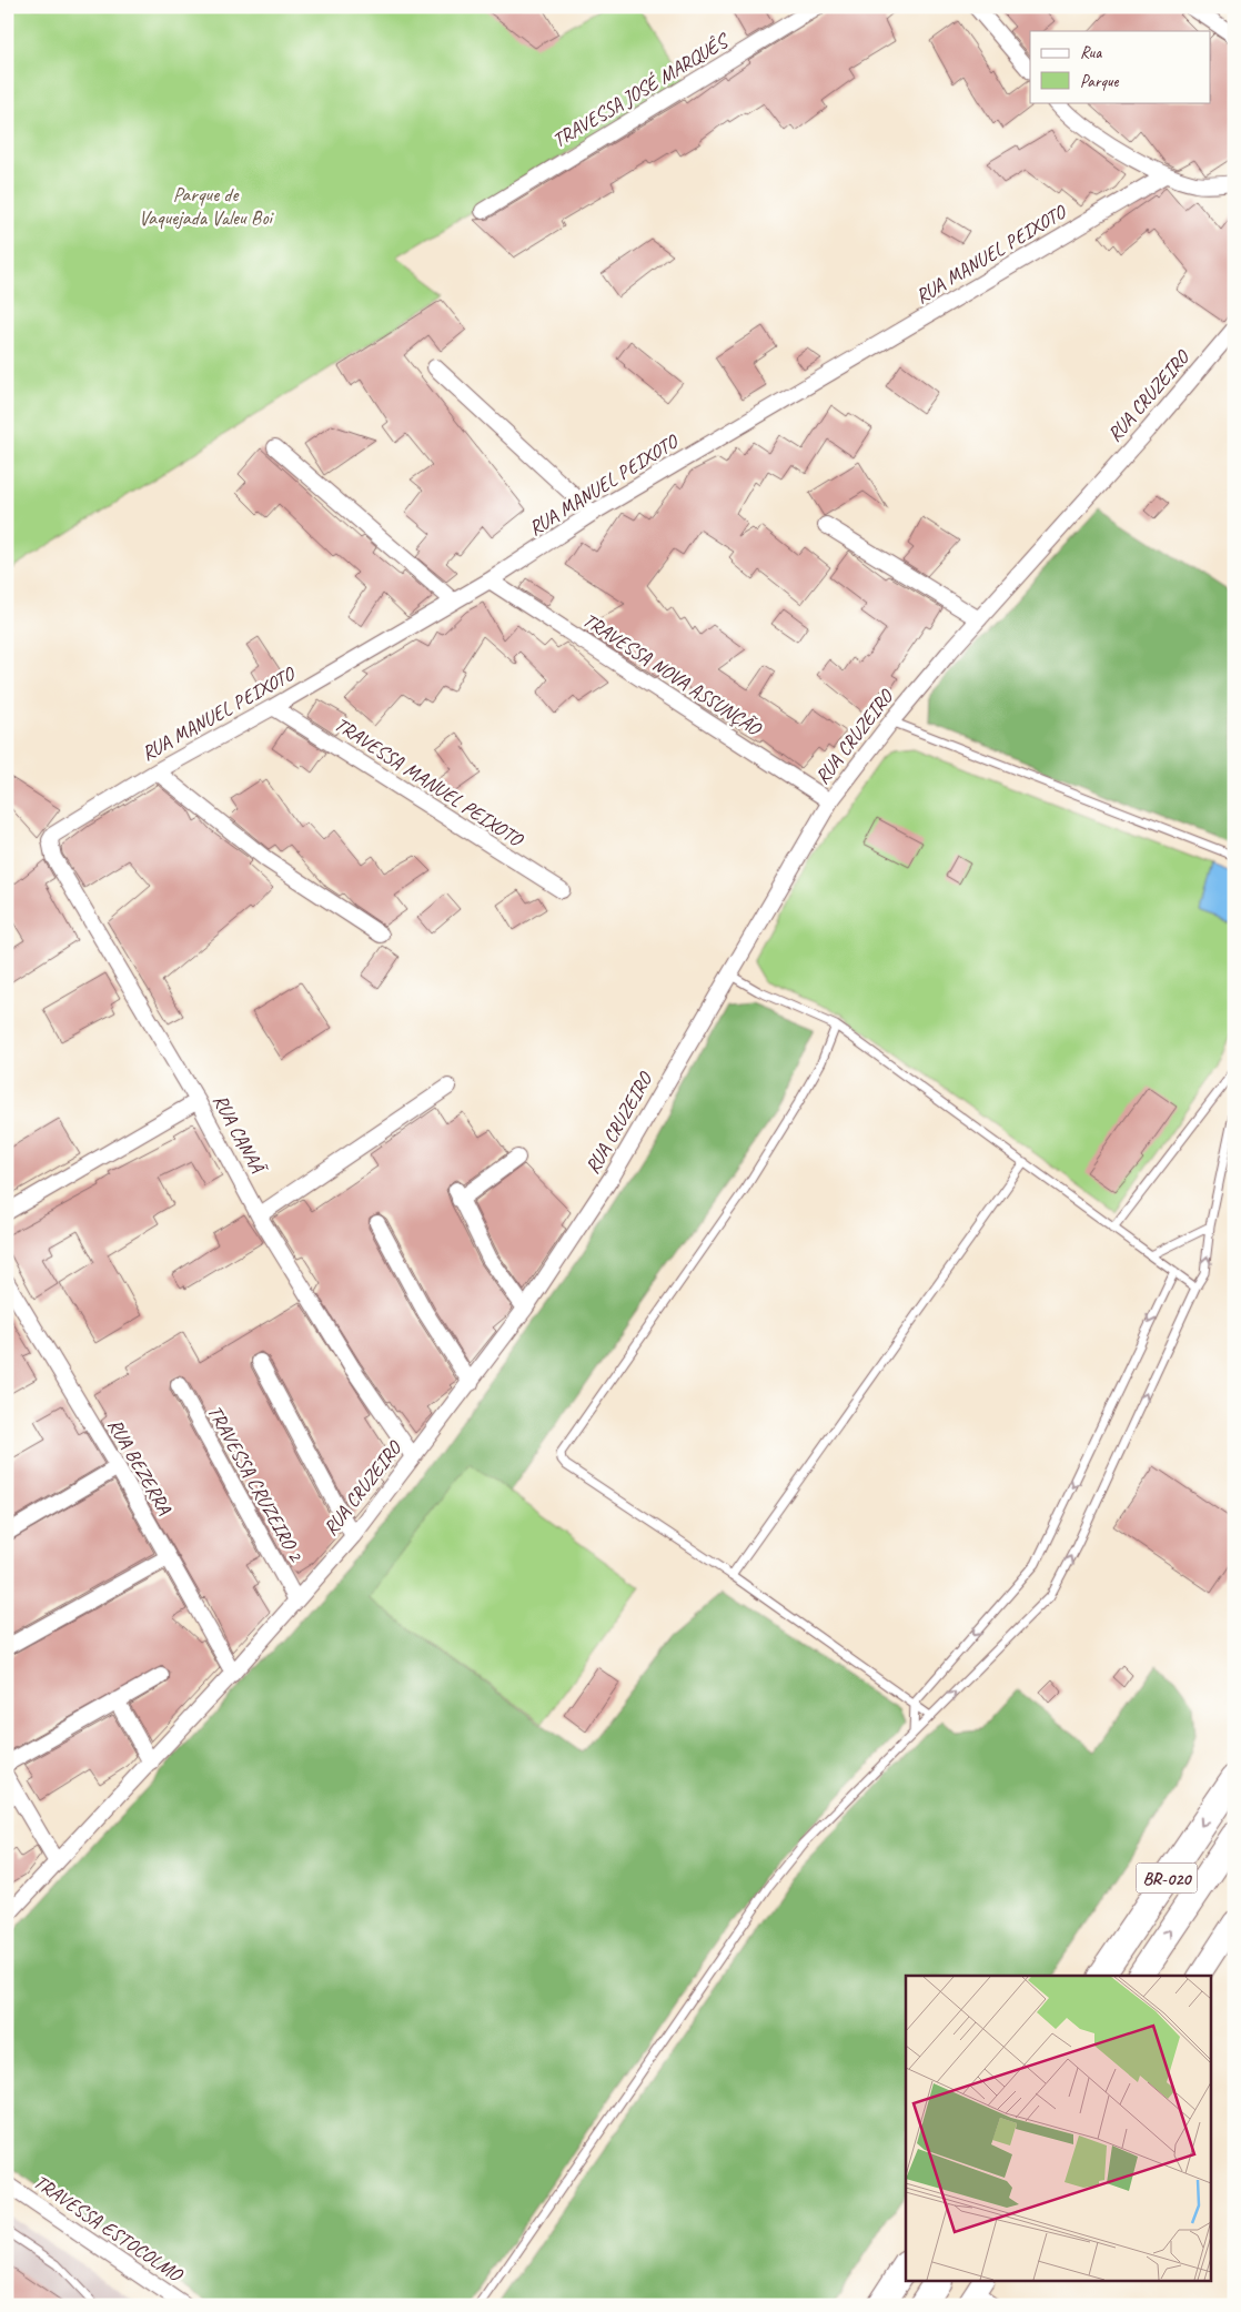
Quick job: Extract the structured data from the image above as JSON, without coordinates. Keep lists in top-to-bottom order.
{
  "streets": {
    "highway": ["BR-020"],
    "street": [
      "TRAVESSA JOSÉ MARQUÊS",
      "RUA MANUEL PEIXOTO",
      "RUA CRUZEIRO",
      "TRAVESSA NOVA ASSUNÇÃO",
      "TRAVESSA MANUEL PEIXOTO",
      "RUA CANAÃ",
      "RUA BEZERRA",
      "TRAVESSA CRUZEIRO 2",
      "TRAVESSA ESTOCOLMO"
    ]
  },
  "crossings": [
    ["RUA MANUEL PEIXOTO", "TRAVESSA NOVA ASSUNÇÃO"],
    ["RUA MANUEL PEIXOTO", "TRAVESSA MANUEL PEIXOTO"],
    ["RUA MANUEL PEIXOTO", "RUA CANAÃ"],
    ["RUA CRUZEIRO", "TRAVESSA NOVA ASSUNÇÃO"],
    ["RUA CRUZEIRO", "RUA CANAÃ"],
    ["RUA CRUZEIRO", "RUA BEZERRA"],
    ["RUA CRUZEIRO", "TRAVESSA CRUZEIRO 2"]
  ],
  "parks": ["Parque de Vaquejada Valeu Boi"],
  "legend": ["Rua", "Parque"]
}
